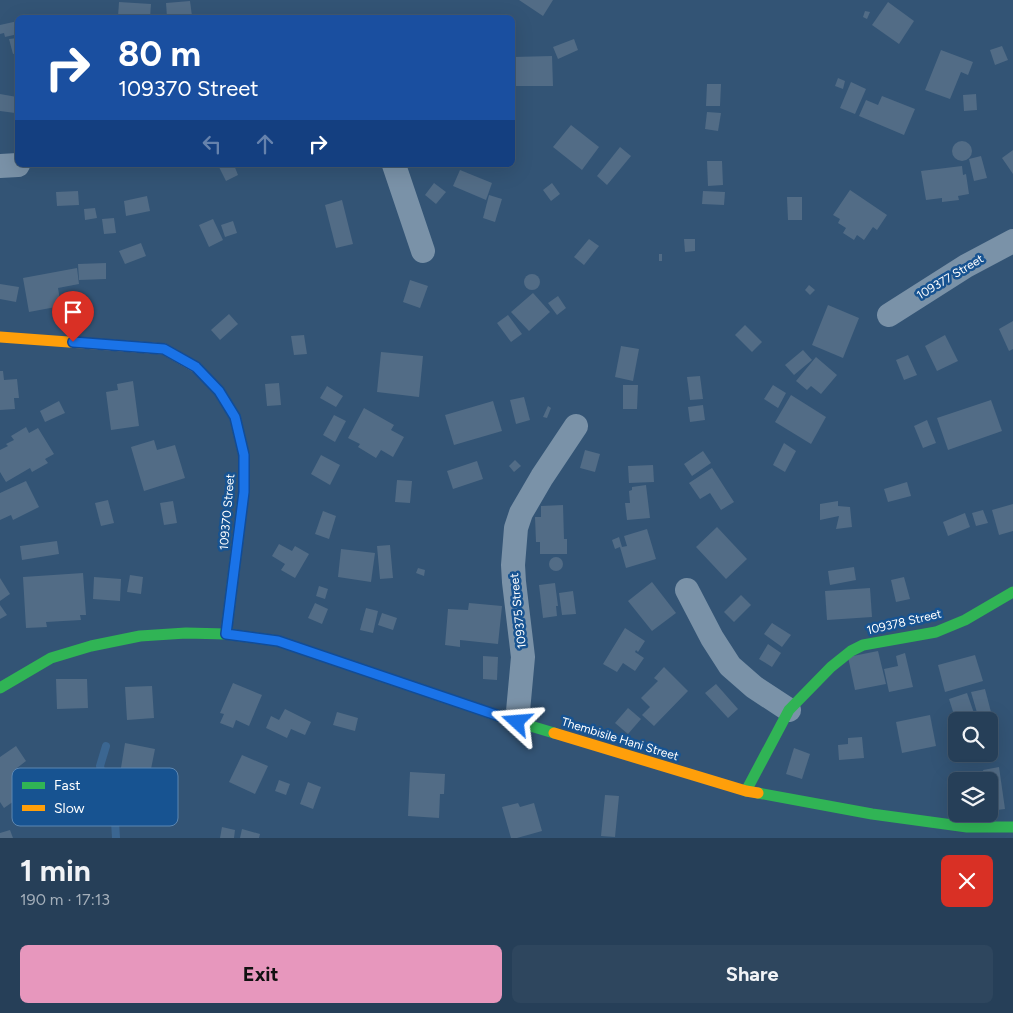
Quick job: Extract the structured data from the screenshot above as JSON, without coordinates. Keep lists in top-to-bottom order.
{
  "streets": {
    "street": [
      "109377 Street",
      "109370 Street",
      "109375 Street",
      "109378 Street",
      "Thembisile Hani Street"
    ]
  },
  "crossings": [
    ["109370 Street", "Thembisile Hani Street"],
    ["109375 Street", "Thembisile Hani Street"],
    ["109378 Street", "Thembisile Hani Street"]
  ],
  "legend": ["Fast", "Slow"],
  "page": {
    "turn": ["80 m", "109370 Street"],
    "heading": ["1 min", "190 m · 17:13"],
    "buttons": ["Exit", "Share"]
  }
}
